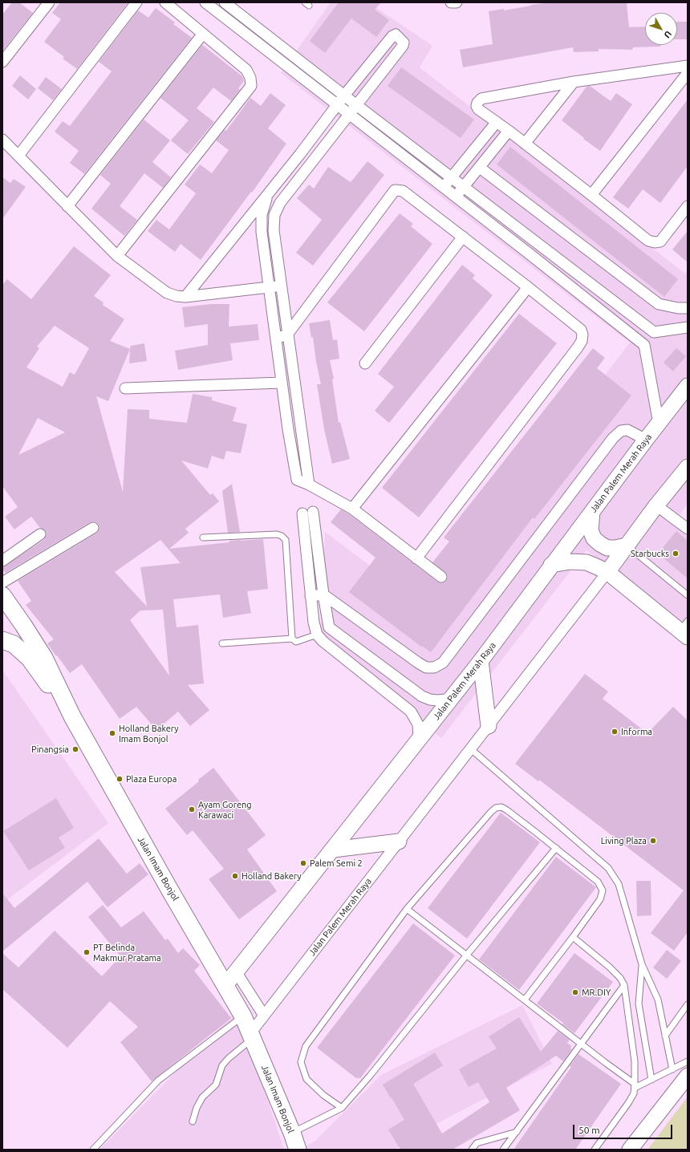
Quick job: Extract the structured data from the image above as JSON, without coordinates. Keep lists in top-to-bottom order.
{
  "streets": {
    "main road": ["Jalan Imam Bonjol"],
    "street": ["Jalan Palem Merah Raya"]
  },
  "crossings": [
    ["Jalan Palem Merah Raya", "Jalan Imam Bonjol"]
  ],
  "places": [
    "Starbucks",
    "Informa",
    "Holland Bakery Imam Bonjol",
    "Pinangsia",
    "Plaza Europa",
    "Ayam Goreng Karawaci",
    "Living Plaza",
    "Palem Semi 2",
    "Holland Bakery",
    "PT Belinda Makmur Pratama",
    "MR.DIY"
  ],
  "scale_bar": "50 m",
  "north": "bottom right"
}
